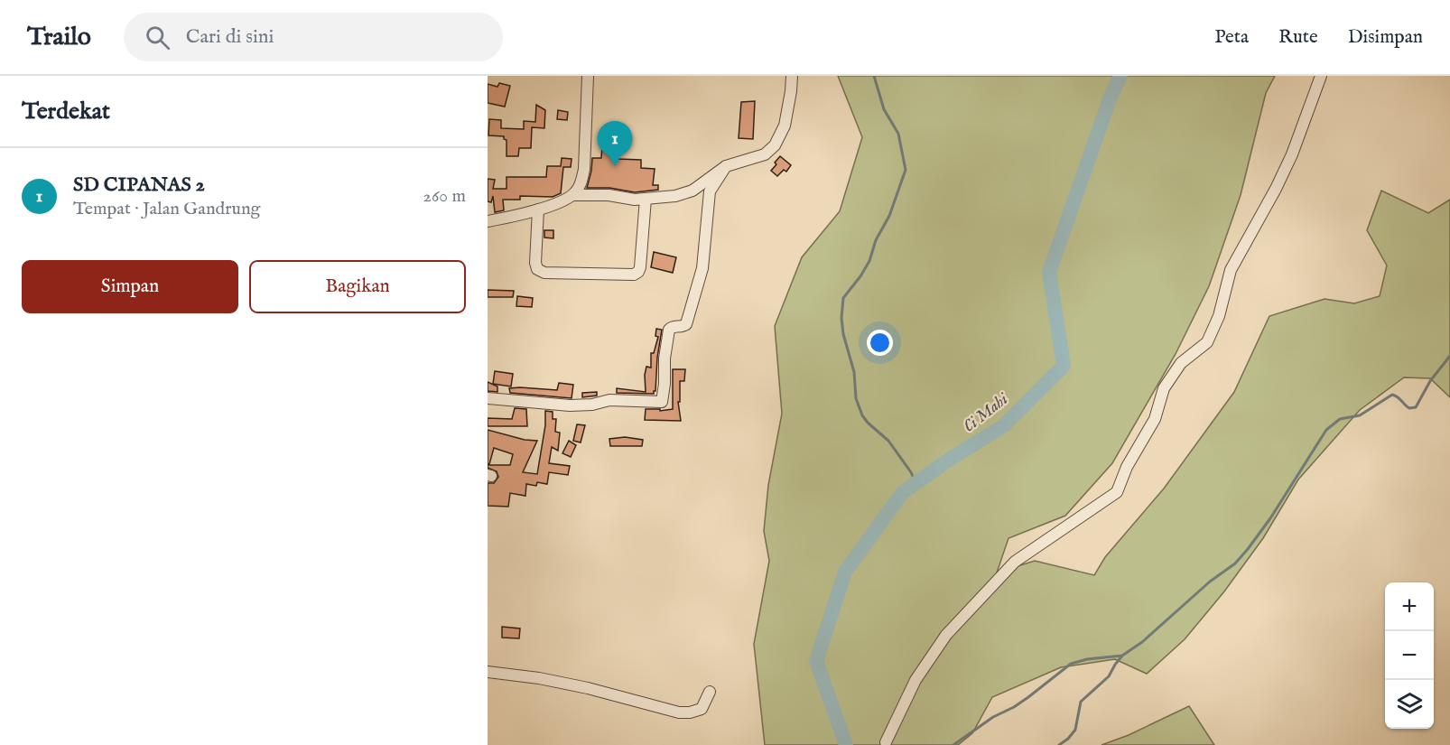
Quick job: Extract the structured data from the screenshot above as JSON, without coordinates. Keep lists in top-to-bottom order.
{
  "water": ["Ci Mahi"],
  "page": {
    "header": "Trailo",
    "search": "Cari di sini",
    "nav": ["Peta", "Rute", "Disimpan"],
    "heading": "Terdekat",
    "pins": "1",
    "list": [
      {
        "mark": "1",
        "name": "SD CIPANAS 2",
        "note": "Tempat · Jalan Gandrung",
        "value": "260 m"
      }
    ],
    "buttons": ["Simpan", "Bagikan"],
    "map_buttons": ["+", "−"]
  }
}
